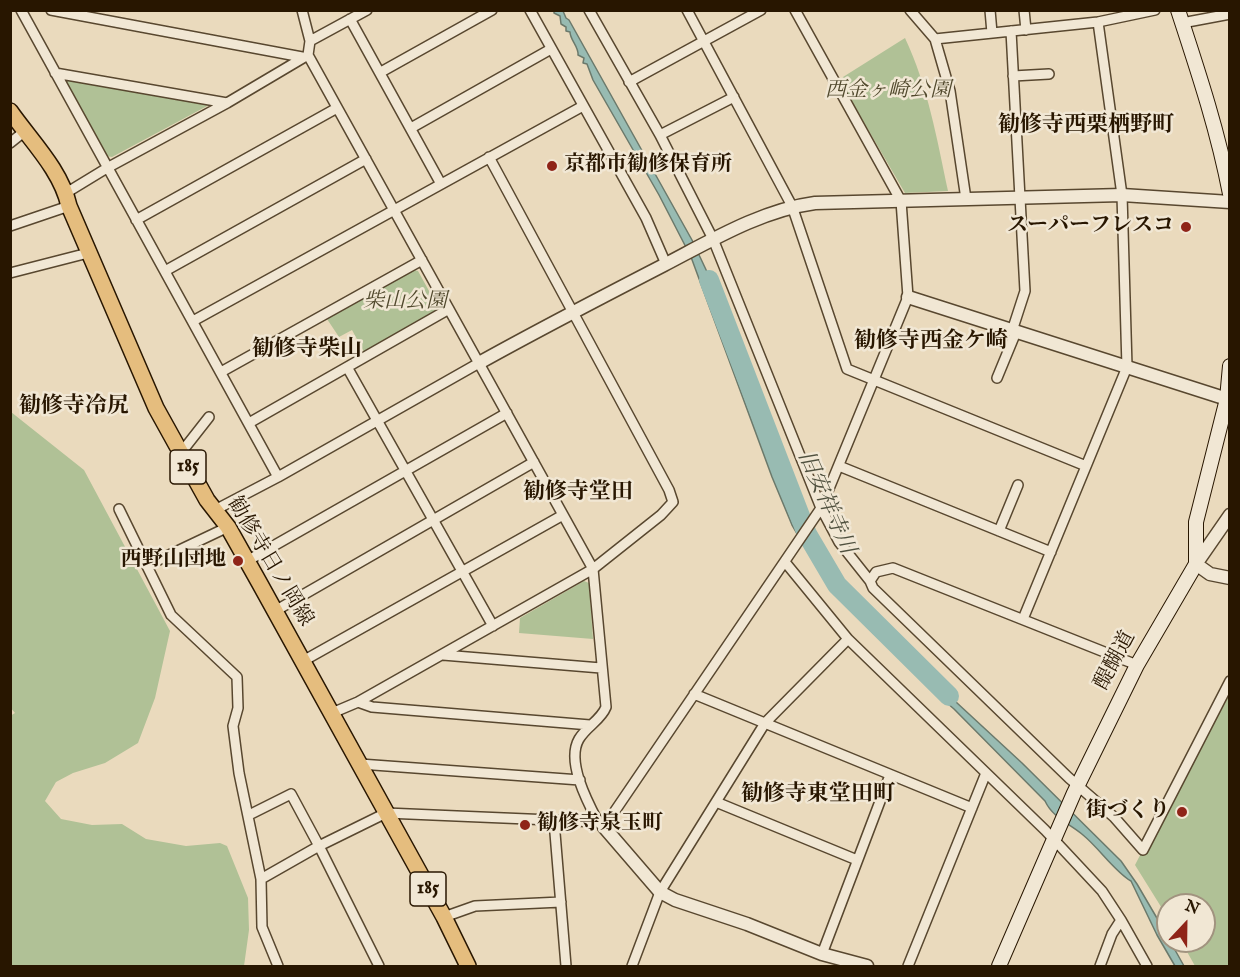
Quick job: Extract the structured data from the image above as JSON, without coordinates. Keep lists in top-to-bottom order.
{
  "streets": {
    "main road": ["185", "勧修寺日ノ岡線", "醍醐道"]
  },
  "districts": [
    "勧修寺西栗栖野町",
    "勧修寺西金ケ崎",
    "勧修寺柴山",
    "勧修寺冷尻",
    "勧修寺堂田",
    "勧修寺東堂田町"
  ],
  "water": ["旧安祥寺川"],
  "parks": ["西金ヶ崎公園", "柴山公園"],
  "places": [
    "京都市勧修保育所",
    "スーパーフレスコ",
    "西野山団地",
    "街づくり",
    "勧修寺泉玉町"
  ],
  "north": "top"
}
